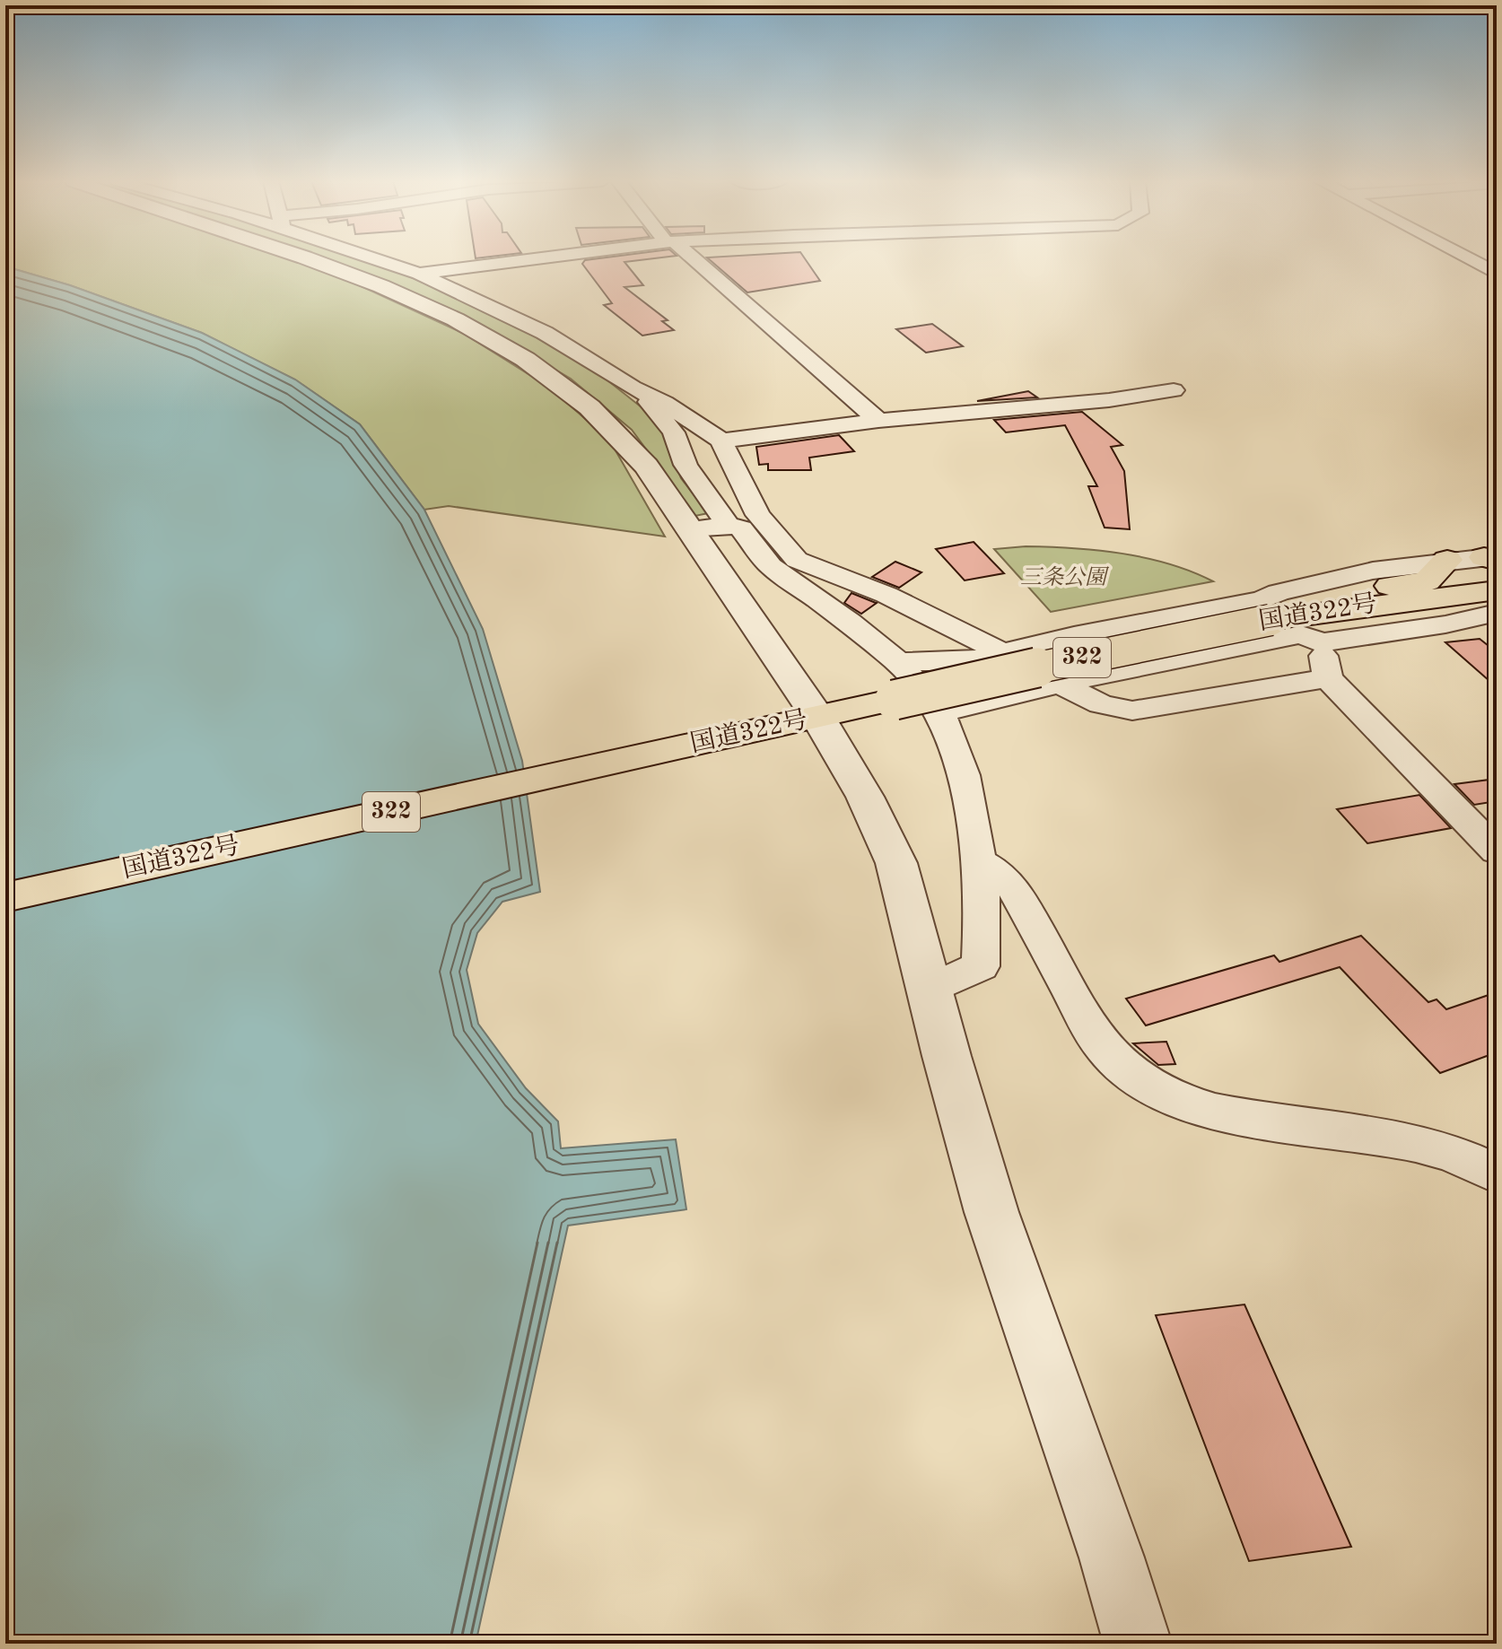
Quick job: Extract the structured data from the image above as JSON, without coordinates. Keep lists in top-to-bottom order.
{
  "streets": {
    "highway": ["国道322号", "322"]
  },
  "parks": ["三条公園"]
}
